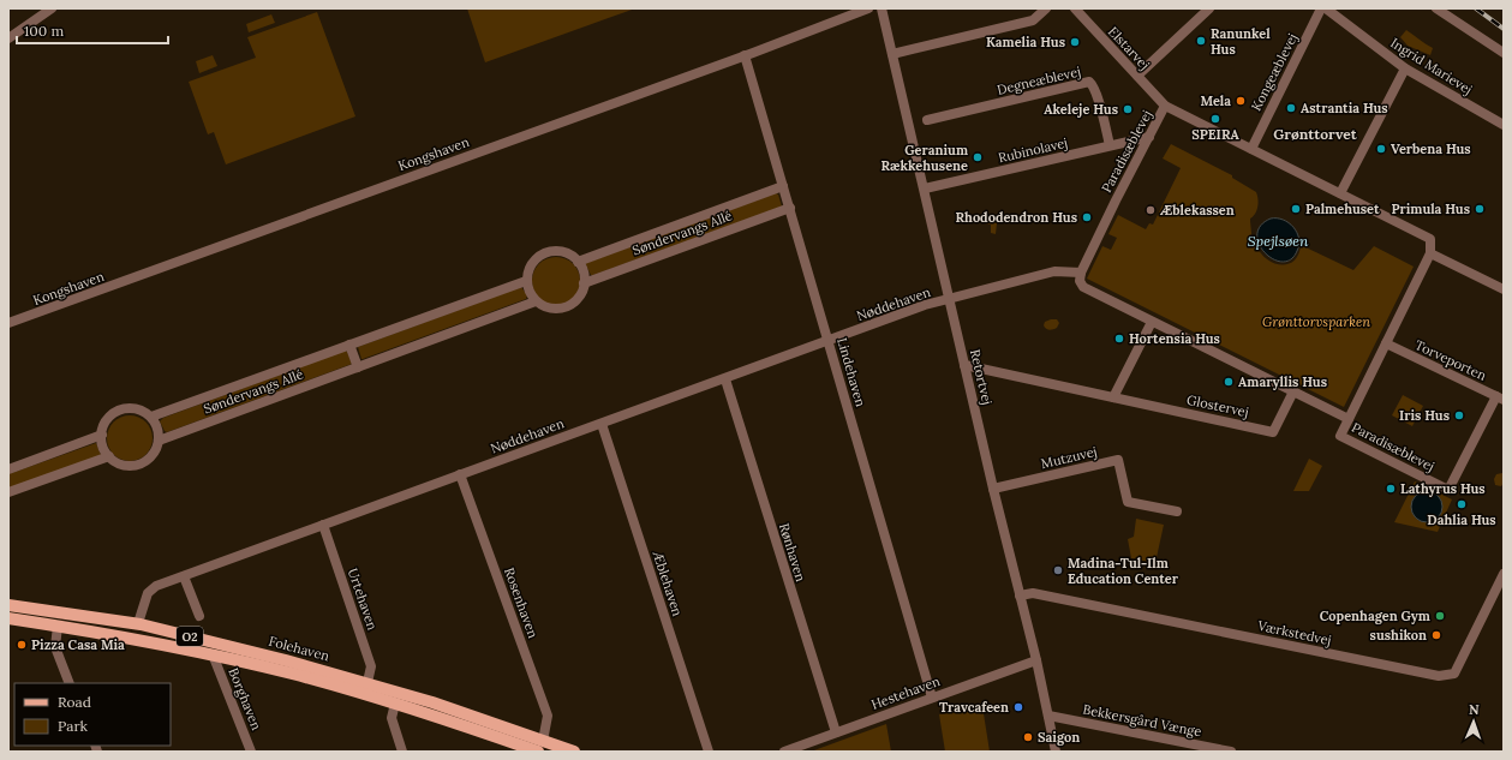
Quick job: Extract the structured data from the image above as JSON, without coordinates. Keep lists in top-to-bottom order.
{
  "streets": {
    "main road": ["O2", "Folehaven"],
    "street": [
      "Elstarvej",
      "Ingrid Marievej",
      "Kongeæblevej",
      "Degneæblevej",
      "Rubinolavej",
      "Paradisæblevej",
      "Kongshaven",
      "Søndervangs Allé",
      "Nøddehaven",
      "Torveporten",
      "Lindehaven",
      "Retortvej",
      "Glostervej",
      "Mutzuvej",
      "Rønhaven",
      "Æblehaven",
      "Urtehaven",
      "Rosenhaven",
      "Værkstedvej",
      "Hestehaven",
      "Borghaven",
      "Bekkersgård Vænge"
    ]
  },
  "crossings": [
    ["Elstarvej", "Paradisæblevej"],
    ["Kongeæblevej", "Paradisæblevej"],
    ["Degneæblevej", "Rubinolavej"],
    ["Rubinolavej", "Paradisæblevej"],
    ["Rubinolavej", "Retortvej"],
    ["Paradisæblevej", "Nøddehaven"],
    ["Paradisæblevej", "Torveporten"],
    ["Paradisæblevej", "Glostervej"],
    ["Kongshaven", "Lindehaven"],
    ["Søndervangs Allé", "Lindehaven"],
    ["Nøddehaven", "Lindehaven"],
    ["Nøddehaven", "Retortvej"],
    ["Nøddehaven", "Rønhaven"],
    ["Nøddehaven", "Æblehaven"],
    ["Nøddehaven", "Urtehaven"],
    ["Nøddehaven", "Rosenhaven"],
    ["Nøddehaven", "Folehaven"],
    ["Lindehaven", "Hestehaven"],
    ["Retortvej", "Glostervej"],
    ["Retortvej", "Mutzuvej"],
    ["Retortvej", "Værkstedvej"],
    ["Retortvej", "Hestehaven"],
    ["Retortvej", "Bekkersgård Vænge"],
    ["Rønhaven", "Hestehaven"],
    ["Urtehaven", "Folehaven"],
    ["Rosenhaven", "Folehaven"],
    ["Folehaven", "Borghaven"]
  ],
  "districts": ["Grønttorvet"],
  "water": ["Spejlsøen"],
  "parks": ["Grønttorvsparken"],
  "places": [
    "Ranunkel Hus",
    "Kamelia Hus",
    "Mela",
    "Astrantia Hus",
    "Akeleje Hus",
    "SPEIRA",
    "Verbena Hus",
    "Geranium Rækkehusene",
    "Palmehuset",
    "Primula Hus",
    "Æblekassen",
    "Rhododendron Hus",
    "Hortensia Hus",
    "Amaryllis Hus",
    "Iris Hus",
    "Lathyrus Hus",
    "Dahlia Hus",
    "Madina-Tul-Ilm Education Center",
    "Copenhagen Gym",
    "sushikon",
    "Pizza Casa Mia",
    "Travcafeen",
    "Saigon"
  ],
  "legend": ["Road", "Park"],
  "scale_bar": "100 m",
  "north": "top"
}
